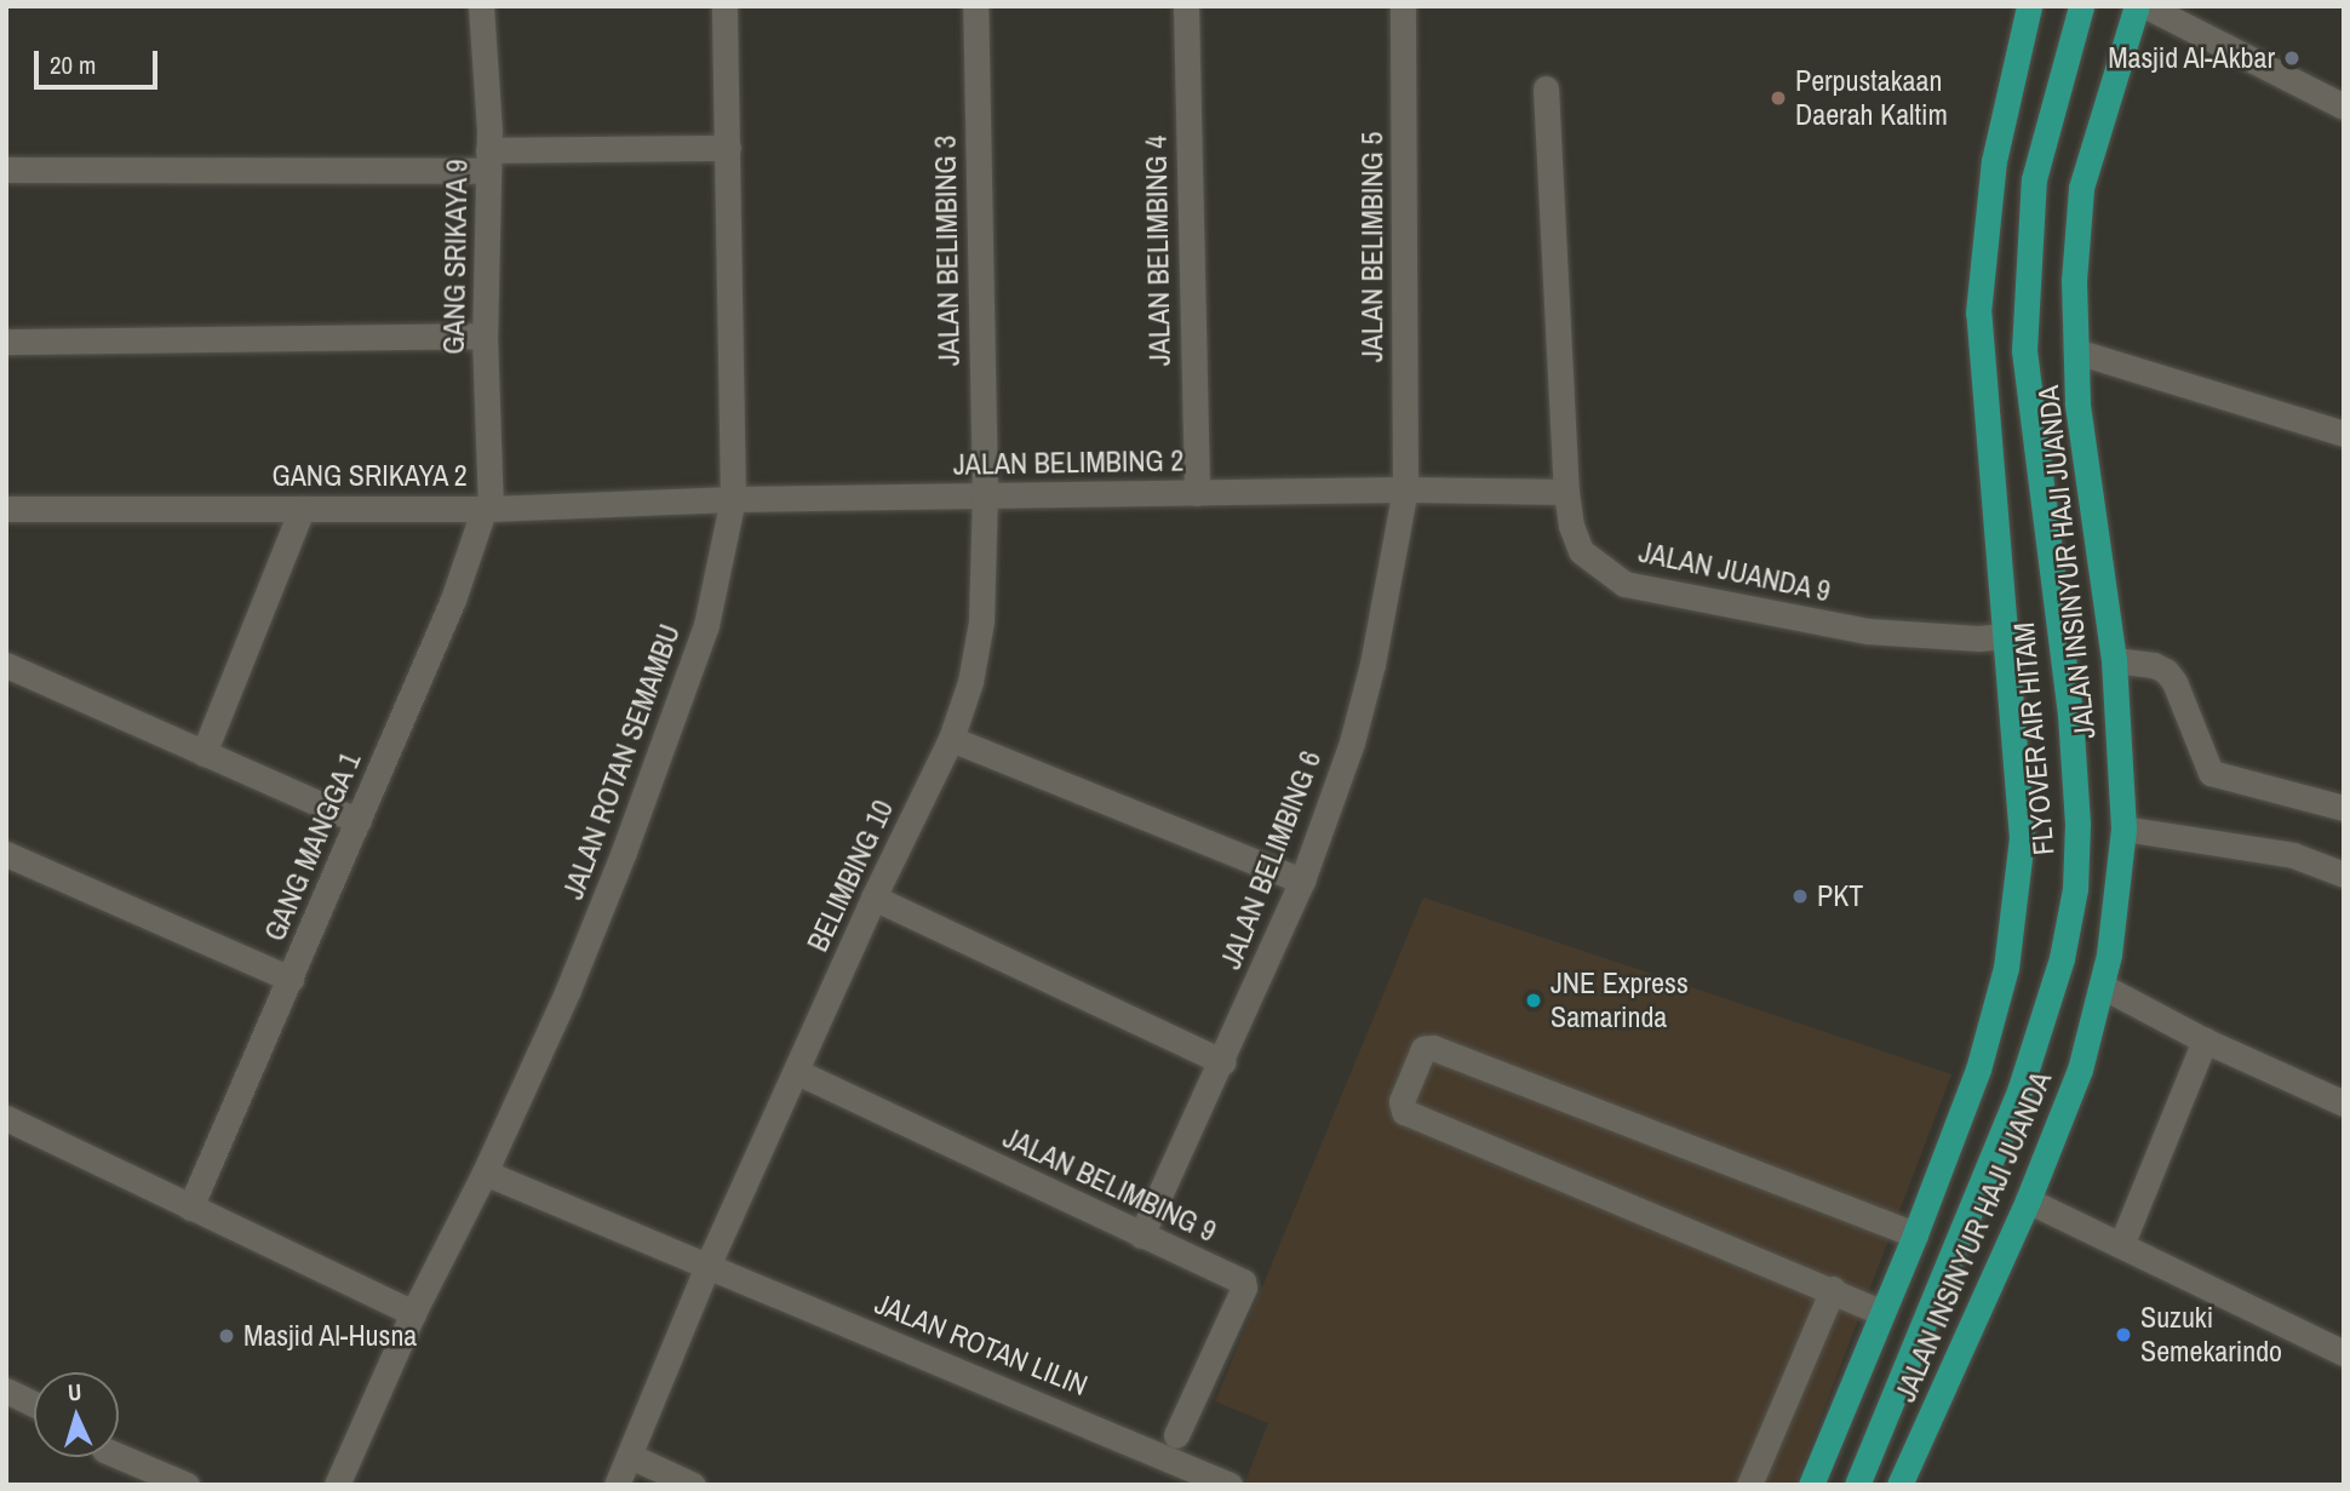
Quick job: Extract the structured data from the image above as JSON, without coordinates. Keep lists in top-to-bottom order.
{
  "streets": {
    "highway": ["JALAN INSINYUR HAJI JUANDA", "FLYOVER AIR HITAM"],
    "street": [
      "JALAN BELIMBING 5",
      "JALAN BELIMBING 3",
      "JALAN BELIMBING 4",
      "GANG SRIKAYA 9",
      "JALAN BELIMBING 2",
      "GANG SRIKAYA 2",
      "JALAN JUANDA 9",
      "JALAN ROTAN SEMAMBU",
      "GANG MANGGA 1",
      "JALAN BELIMBING 6",
      "BELIMBING 10",
      "JALAN BELIMBING 9",
      "JALAN ROTAN LILIN"
    ]
  },
  "crossings": [
    ["JALAN BELIMBING 5", "JALAN BELIMBING 2"],
    ["JALAN BELIMBING 5", "JALAN BELIMBING 6"],
    ["JALAN BELIMBING 3", "JALAN BELIMBING 2"],
    ["JALAN BELIMBING 3", "BELIMBING 10"],
    ["JALAN BELIMBING 4", "JALAN BELIMBING 2"],
    ["GANG SRIKAYA 9", "GANG SRIKAYA 2"],
    ["GANG SRIKAYA 9", "GANG MANGGA 1"],
    ["JALAN BELIMBING 2", "GANG SRIKAYA 2"],
    ["JALAN BELIMBING 2", "JALAN ROTAN SEMAMBU"],
    ["JALAN BELIMBING 2", "JALAN BELIMBING 6"],
    ["JALAN BELIMBING 2", "BELIMBING 10"],
    ["GANG SRIKAYA 2", "JALAN ROTAN SEMAMBU"],
    ["GANG SRIKAYA 2", "GANG MANGGA 1"],
    ["JALAN INSINYUR HAJI JUANDA", "JALAN JUANDA 9"],
    ["JALAN ROTAN SEMAMBU", "JALAN ROTAN LILIN"],
    ["JALAN BELIMBING 6", "JALAN BELIMBING 9"],
    ["BELIMBING 10", "JALAN BELIMBING 9"],
    ["BELIMBING 10", "JALAN ROTAN LILIN"]
  ],
  "places": [
    "Masjid Al-Akbar",
    "Perpustakaan Daerah Kaltim",
    "PKT",
    "JNE Express Samarinda",
    "Suzuki Semekarindo",
    "Masjid Al-Husna"
  ],
  "scale_bar": "20 m",
  "north": "top"
}
